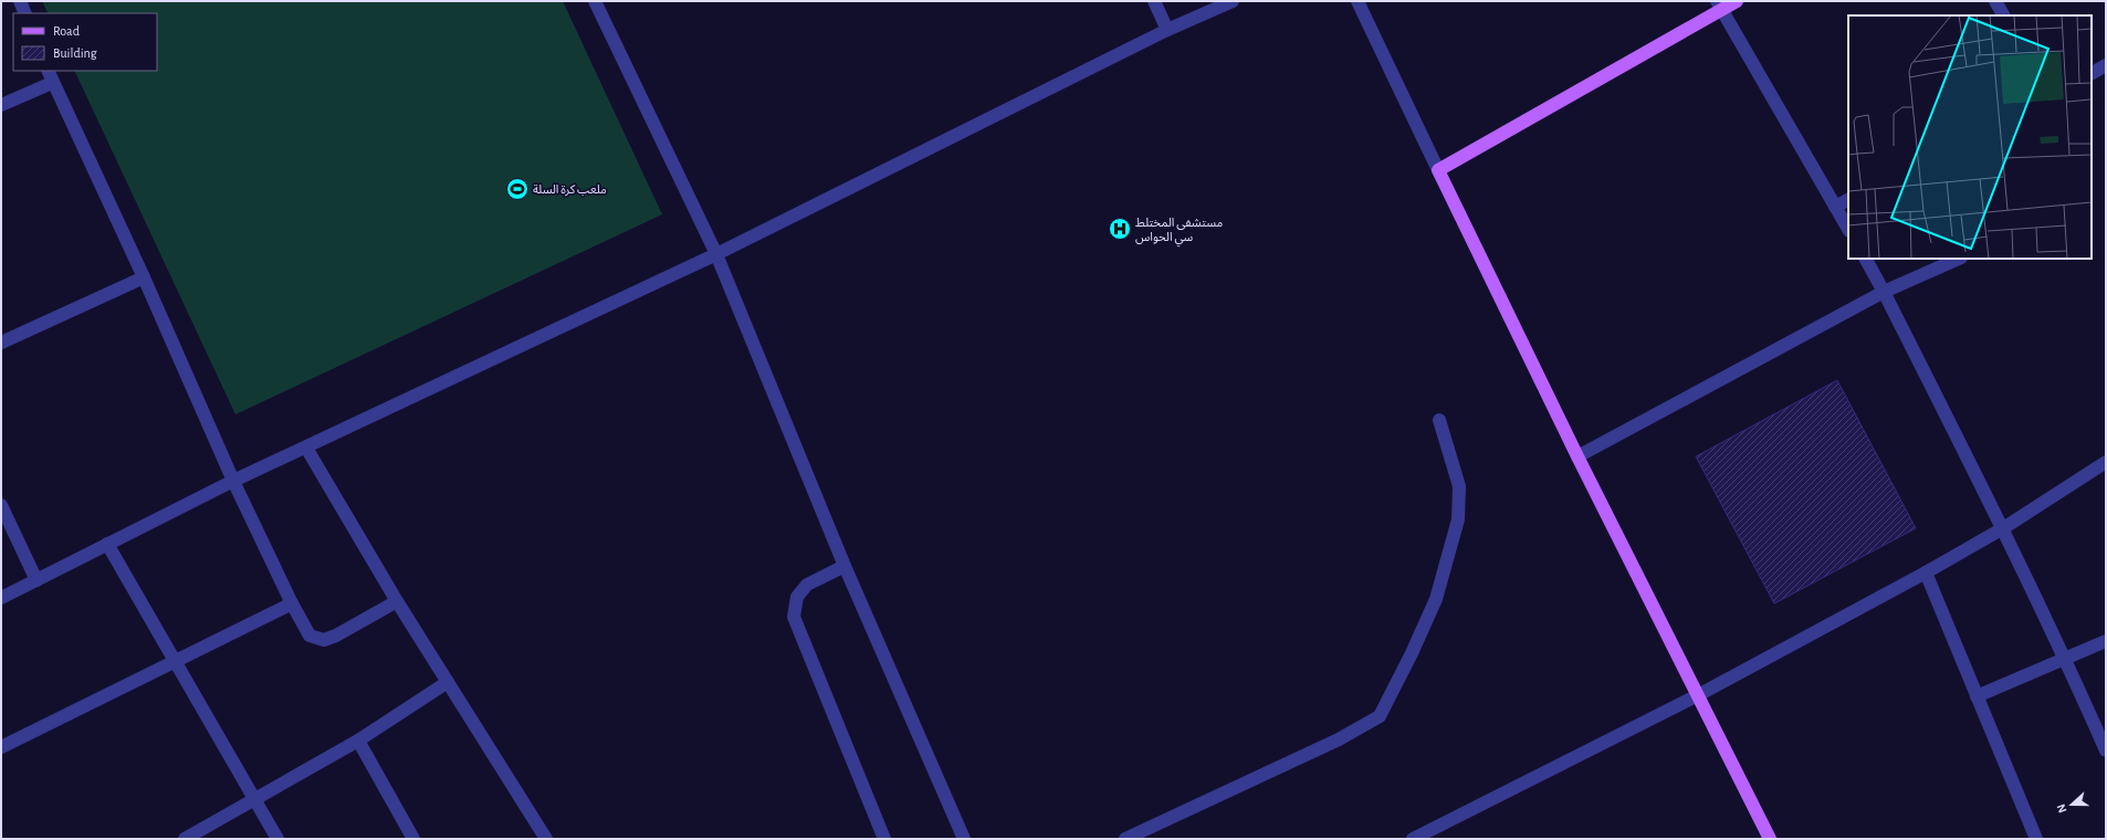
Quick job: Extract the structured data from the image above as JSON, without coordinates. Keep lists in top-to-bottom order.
{
  "places": {
    "sports": ["ملعب كرة السلة"],
    "hospital": ["مستشفى المختلط سي الحواس"]
  },
  "legend": ["Road", "Building"],
  "north": "left"
}
